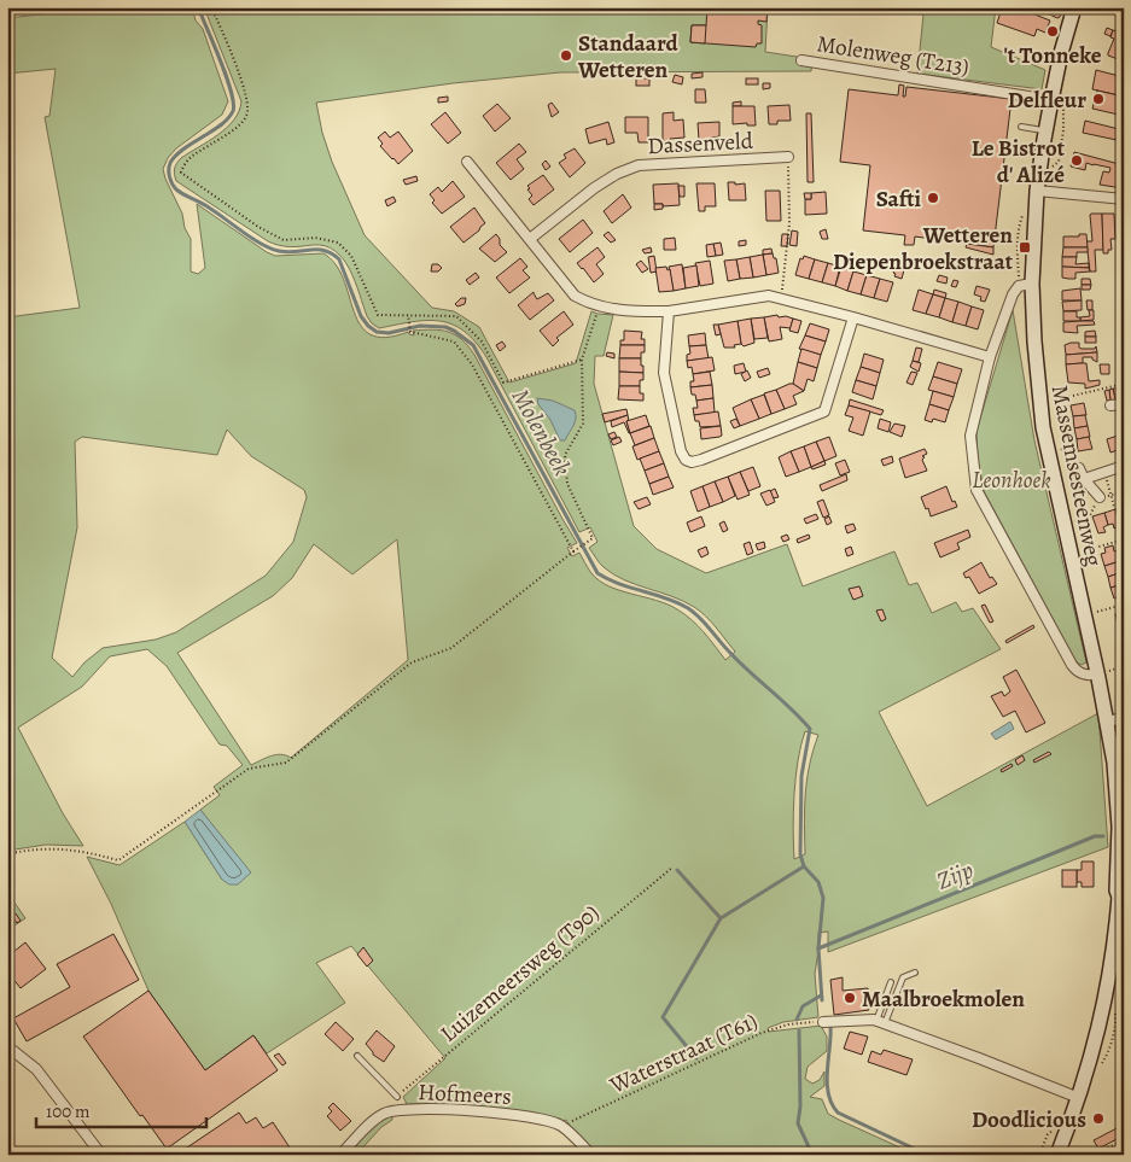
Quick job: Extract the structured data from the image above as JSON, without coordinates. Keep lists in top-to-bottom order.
{
  "streets": {
    "main road": ["Massemsesteenweg"],
    "street": ["Molenweg (T213)", "Dassenveld", "Hofmeers"],
    "path": ["Luizemeersweg (T90)", "Waterstraat (T61)"]
  },
  "crossings": [
    ["Molenweg (T213)", "Massemsesteenweg"],
    ["Waterstraat (T61)", "Hofmeers"]
  ],
  "water": ["Molenbeek", "Zijp"],
  "parks": ["Leonhoek"],
  "places": {
    "other": [
      "'t Tonneke",
      "Standaard Wetteren",
      "Delfleur",
      "Le Bistrot d' Alizé",
      "Safti",
      "Maalbroekmolen",
      "Doodlicious"
    ],
    "transit": ["Wetteren Diepenbroekstraat"]
  },
  "scale_bar": "100 m"
}
